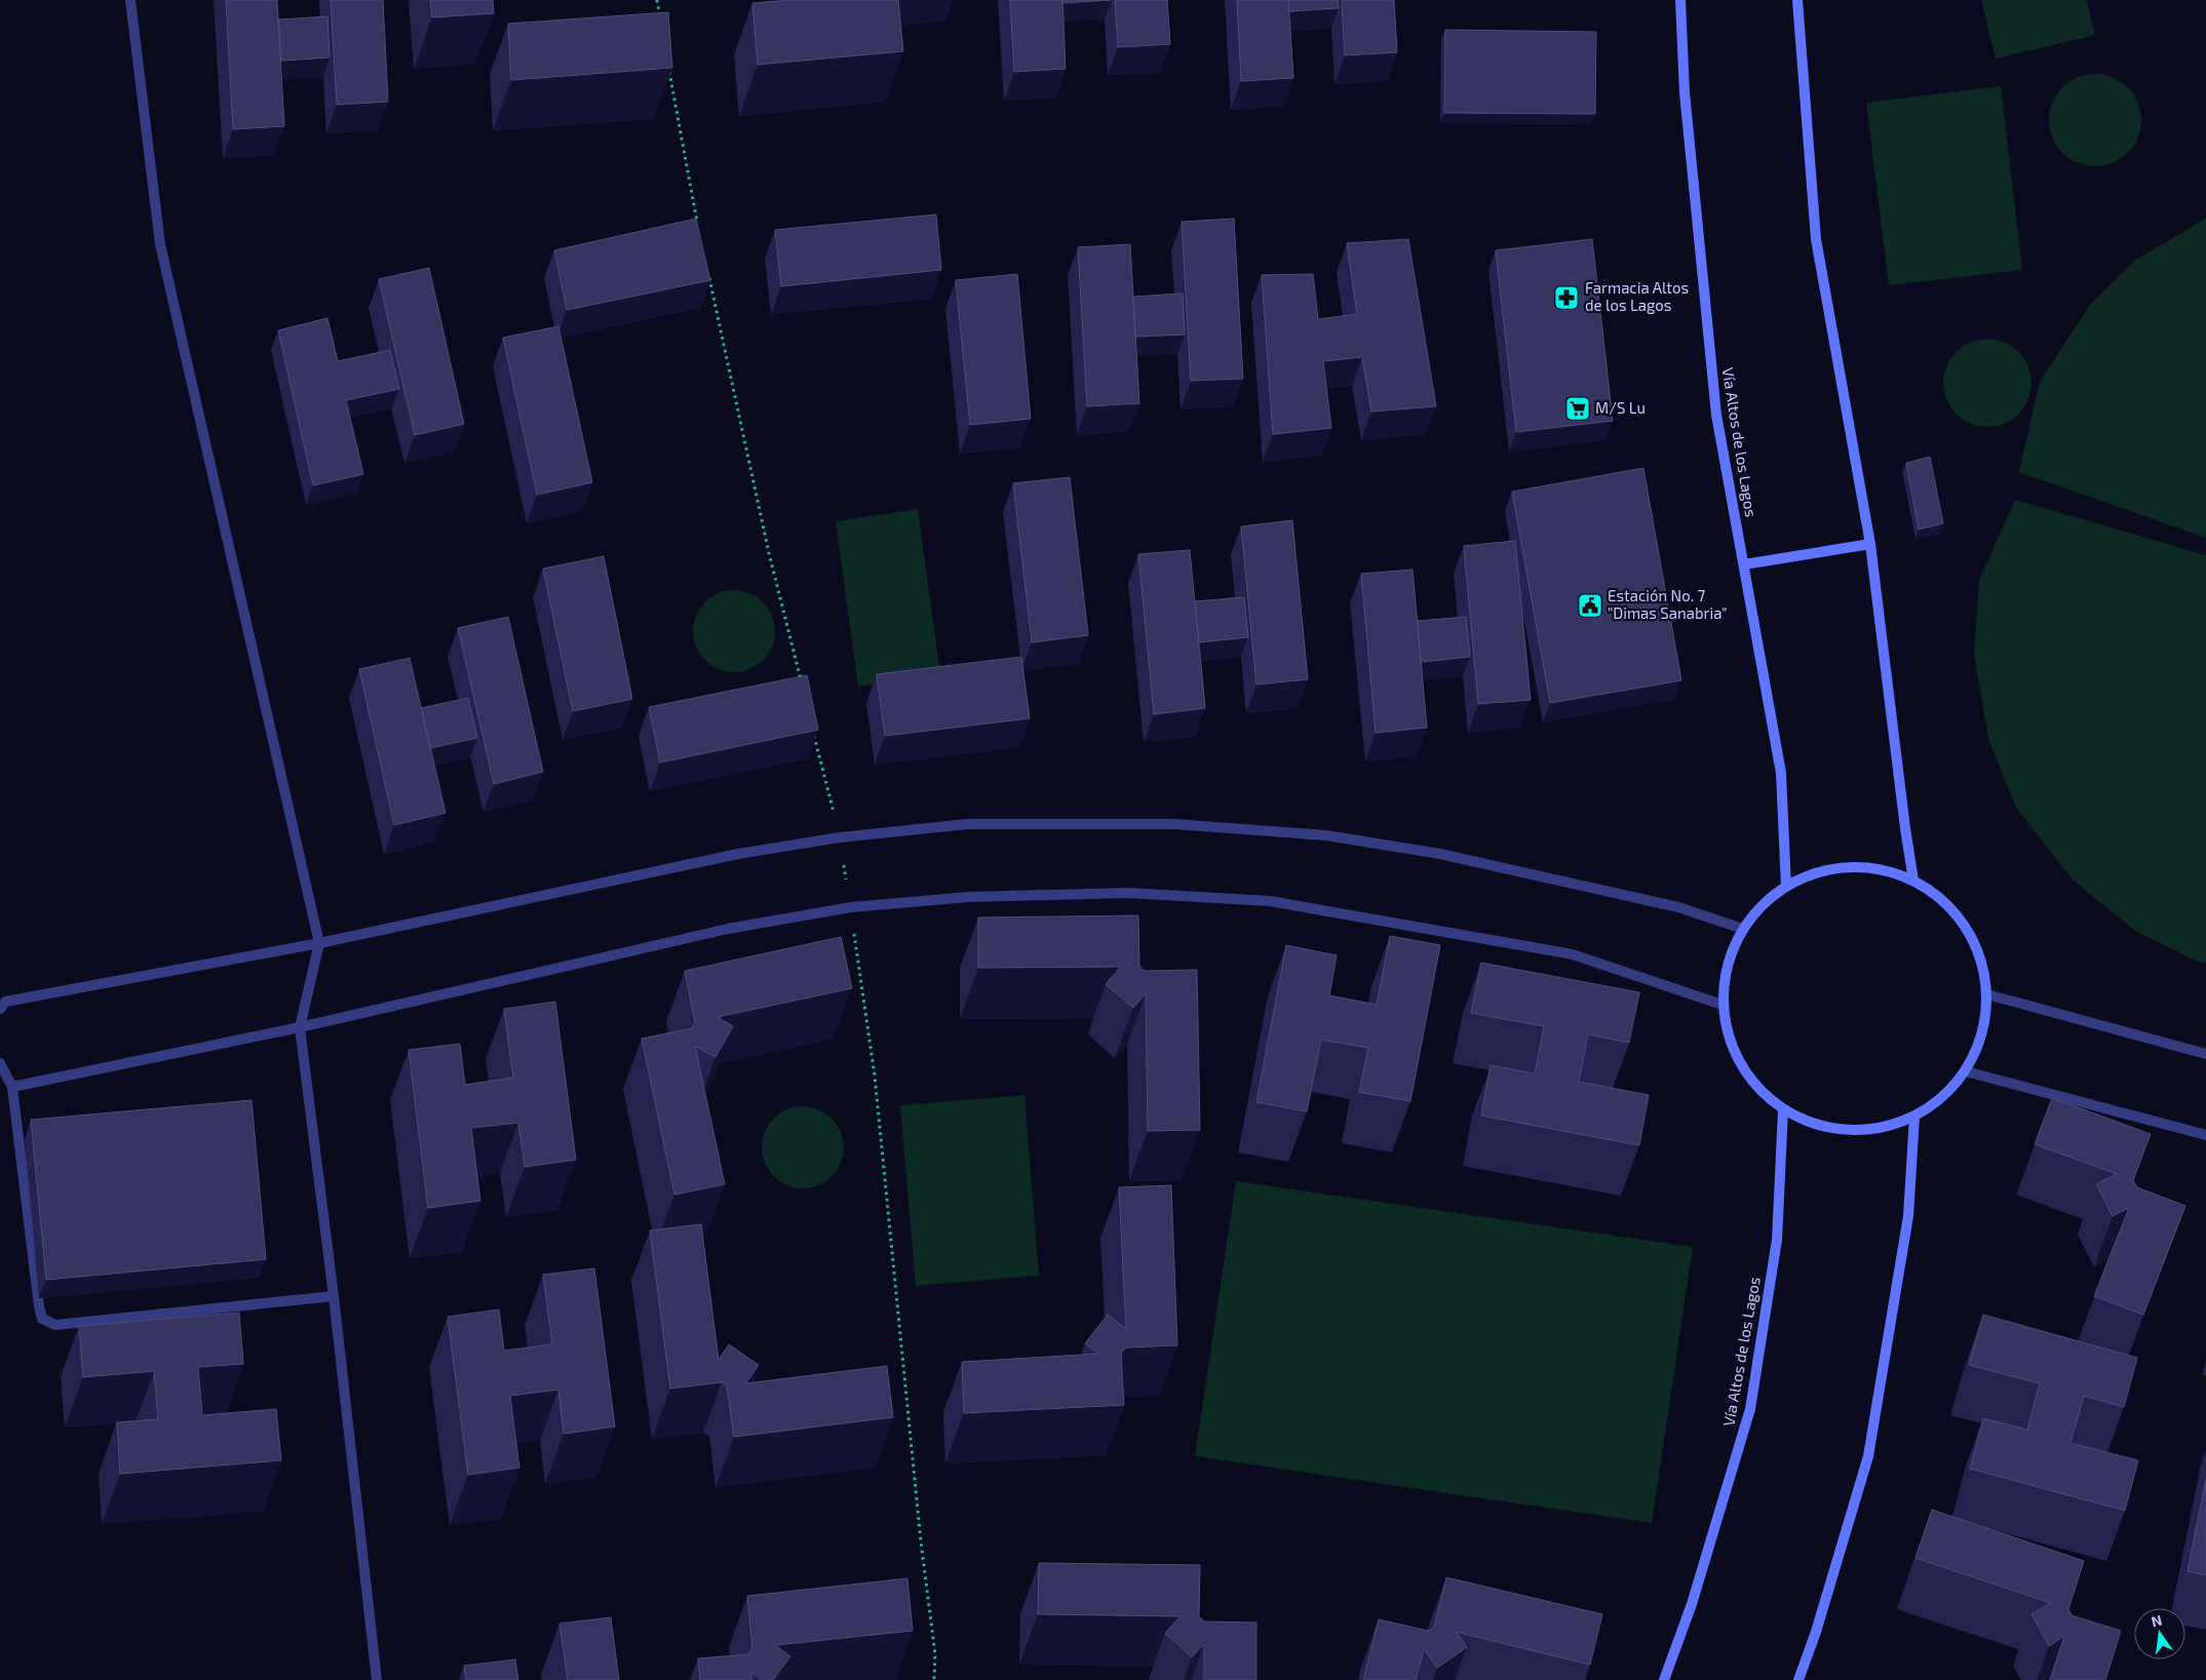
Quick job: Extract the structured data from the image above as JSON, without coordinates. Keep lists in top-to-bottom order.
{
  "streets": {
    "street": ["Vía Altos de los Lagos"]
  },
  "places": {
    "pharmacy": ["Farmacia Altos de los Lagos"],
    "supermarket": ["M/S Lu"],
    "public building": ["Estación No. 7 \"Dimas Sanabria\""]
  },
  "north": "top"
}
